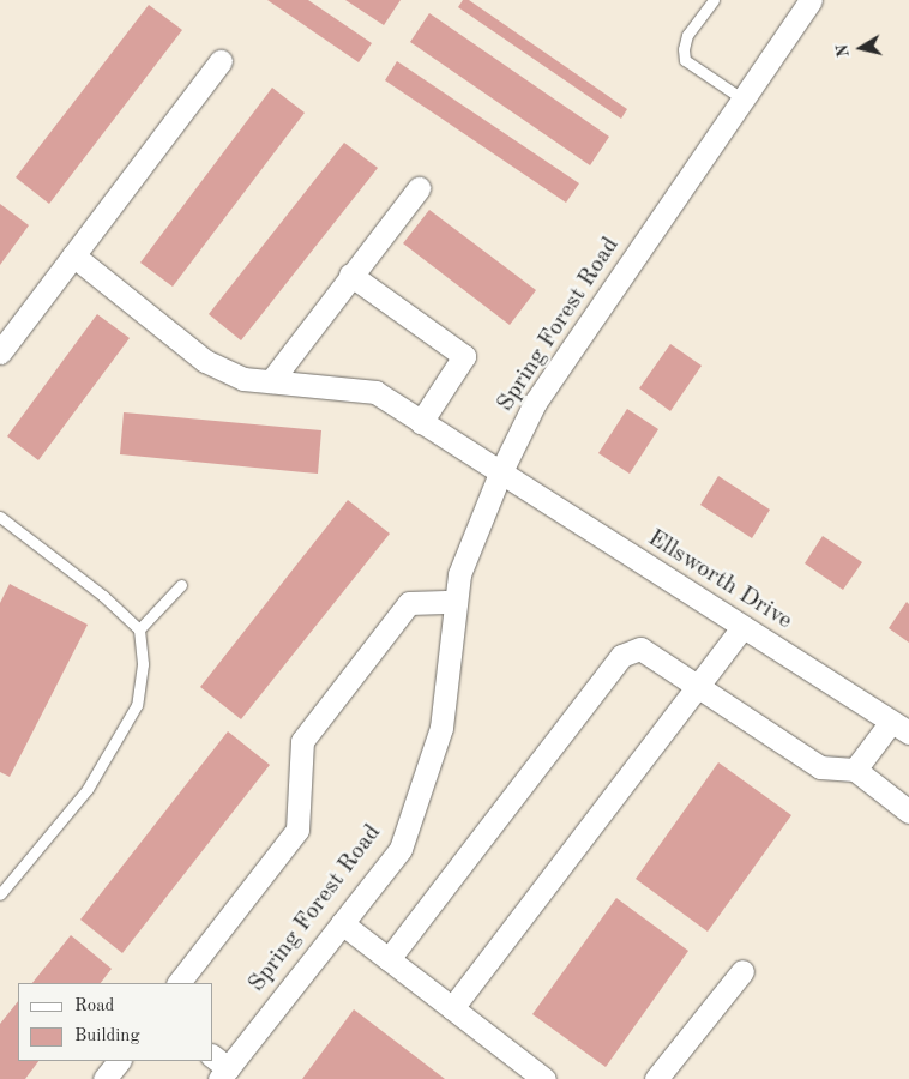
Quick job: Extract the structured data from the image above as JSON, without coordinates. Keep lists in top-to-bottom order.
{
  "streets": {
    "street": ["Spring Forest Road", "Ellsworth Drive"]
  },
  "crossings": [
    ["Spring Forest Road", "Ellsworth Drive"]
  ],
  "legend": ["Road", "Building"],
  "north": "left"
}
